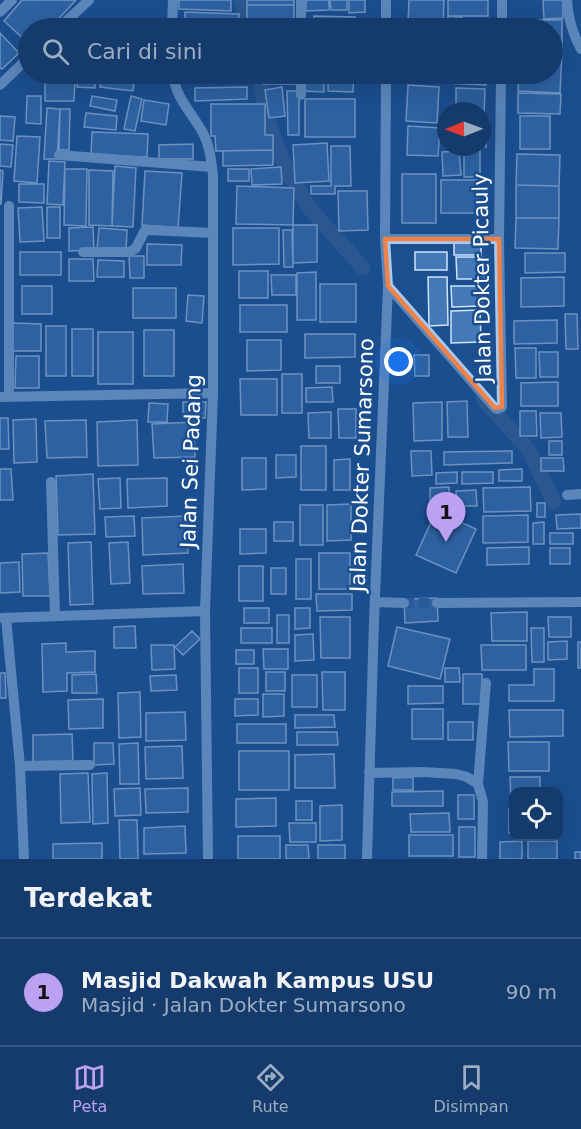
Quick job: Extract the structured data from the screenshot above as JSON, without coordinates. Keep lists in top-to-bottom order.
{
  "streets": {
    "street": ["Jalan Dokter Picauly", "Jalan Sei Padang", "Jalan Dokter Sumarsono"]
  },
  "crossings": [
    ["Jalan Dokter Picauly", "Jalan Dokter Sumarsono"]
  ],
  "north": "left",
  "page": {
    "search": "Cari di sini",
    "pins": "1",
    "heading": "Terdekat",
    "list": [
      {
        "mark": "1",
        "name": "Masjid Dakwah Kampus USU",
        "note": "Masjid · Jalan Dokter Sumarsono",
        "value": "90 m"
      }
    ],
    "nav": ["Peta", "Rute", "Disimpan"]
  }
}
